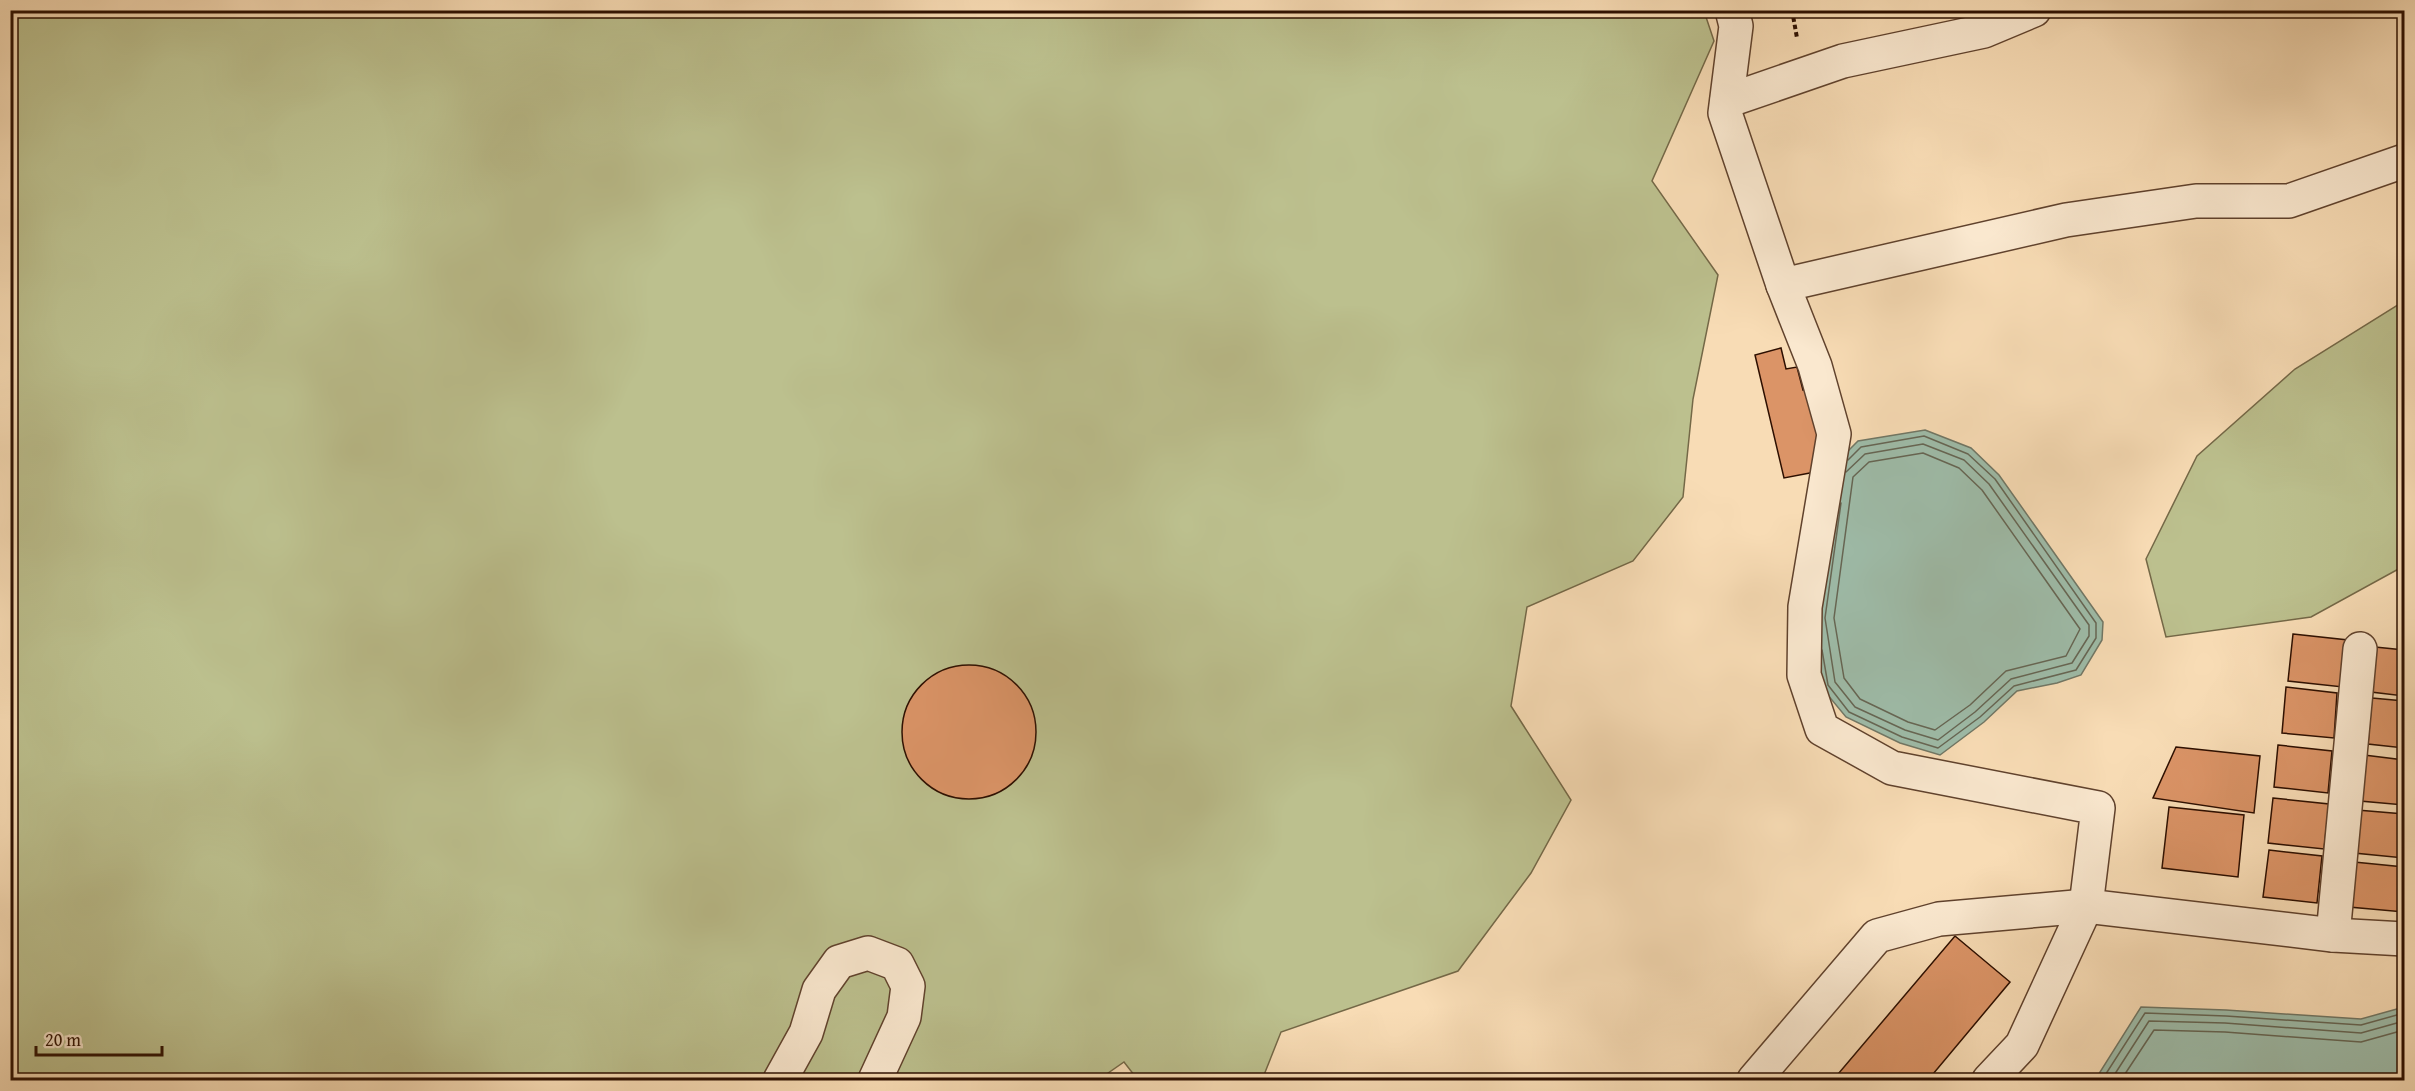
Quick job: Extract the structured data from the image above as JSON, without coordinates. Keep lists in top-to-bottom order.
{
  "scale_bar": "20 m"
}
